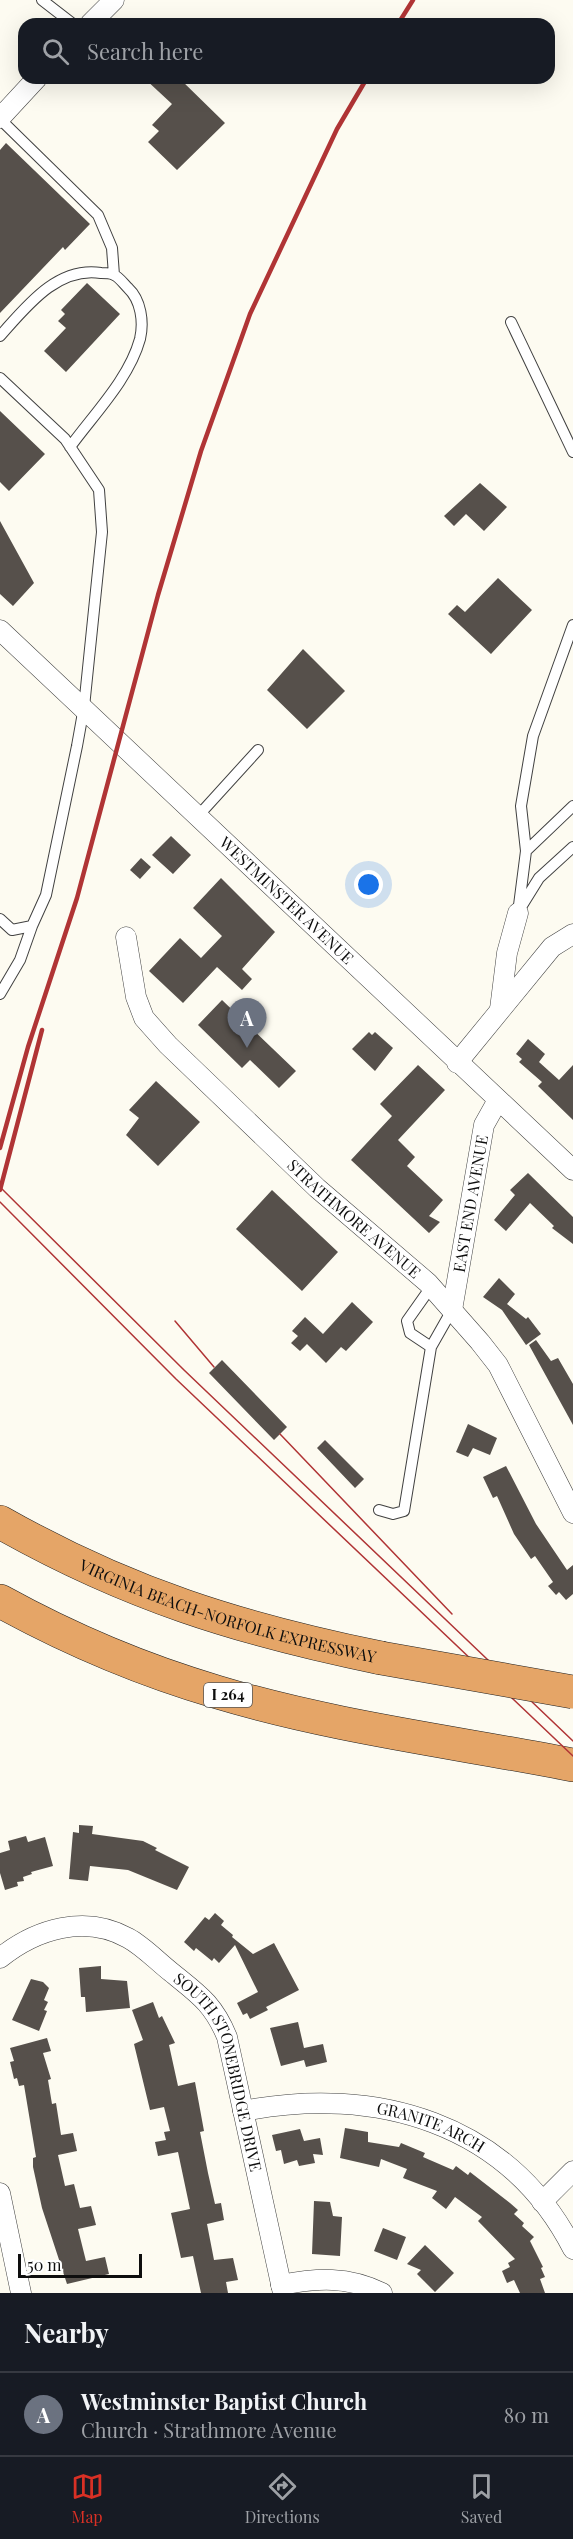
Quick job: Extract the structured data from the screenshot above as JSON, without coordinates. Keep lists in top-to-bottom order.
{
  "streets": {
    "highway": ["VIRGINIA BEACH-NORFOLK EXPRESSWAY", "I 264"],
    "street": [
      "WESTMINSTER AVENUE",
      "EAST END AVENUE",
      "STRATHMORE AVENUE",
      "SOUTH STONEBRIDGE DRIVE",
      "GRANITE ARCH"
    ]
  },
  "crossings": [
    ["WESTMINSTER AVENUE", "EAST END AVENUE"],
    ["EAST END AVENUE", "STRATHMORE AVENUE"],
    ["SOUTH STONEBRIDGE DRIVE", "GRANITE ARCH"]
  ],
  "scale_bar": "50 m",
  "page": {
    "search": "Search here",
    "pins": "A",
    "scale": "50 m",
    "heading": "Nearby",
    "list": [
      {
        "mark": "A",
        "name": "Westminster Baptist Church",
        "note": "Church · Strathmore Avenue",
        "value": "80 m"
      }
    ],
    "nav": ["Map", "Directions", "Saved"]
  }
}
